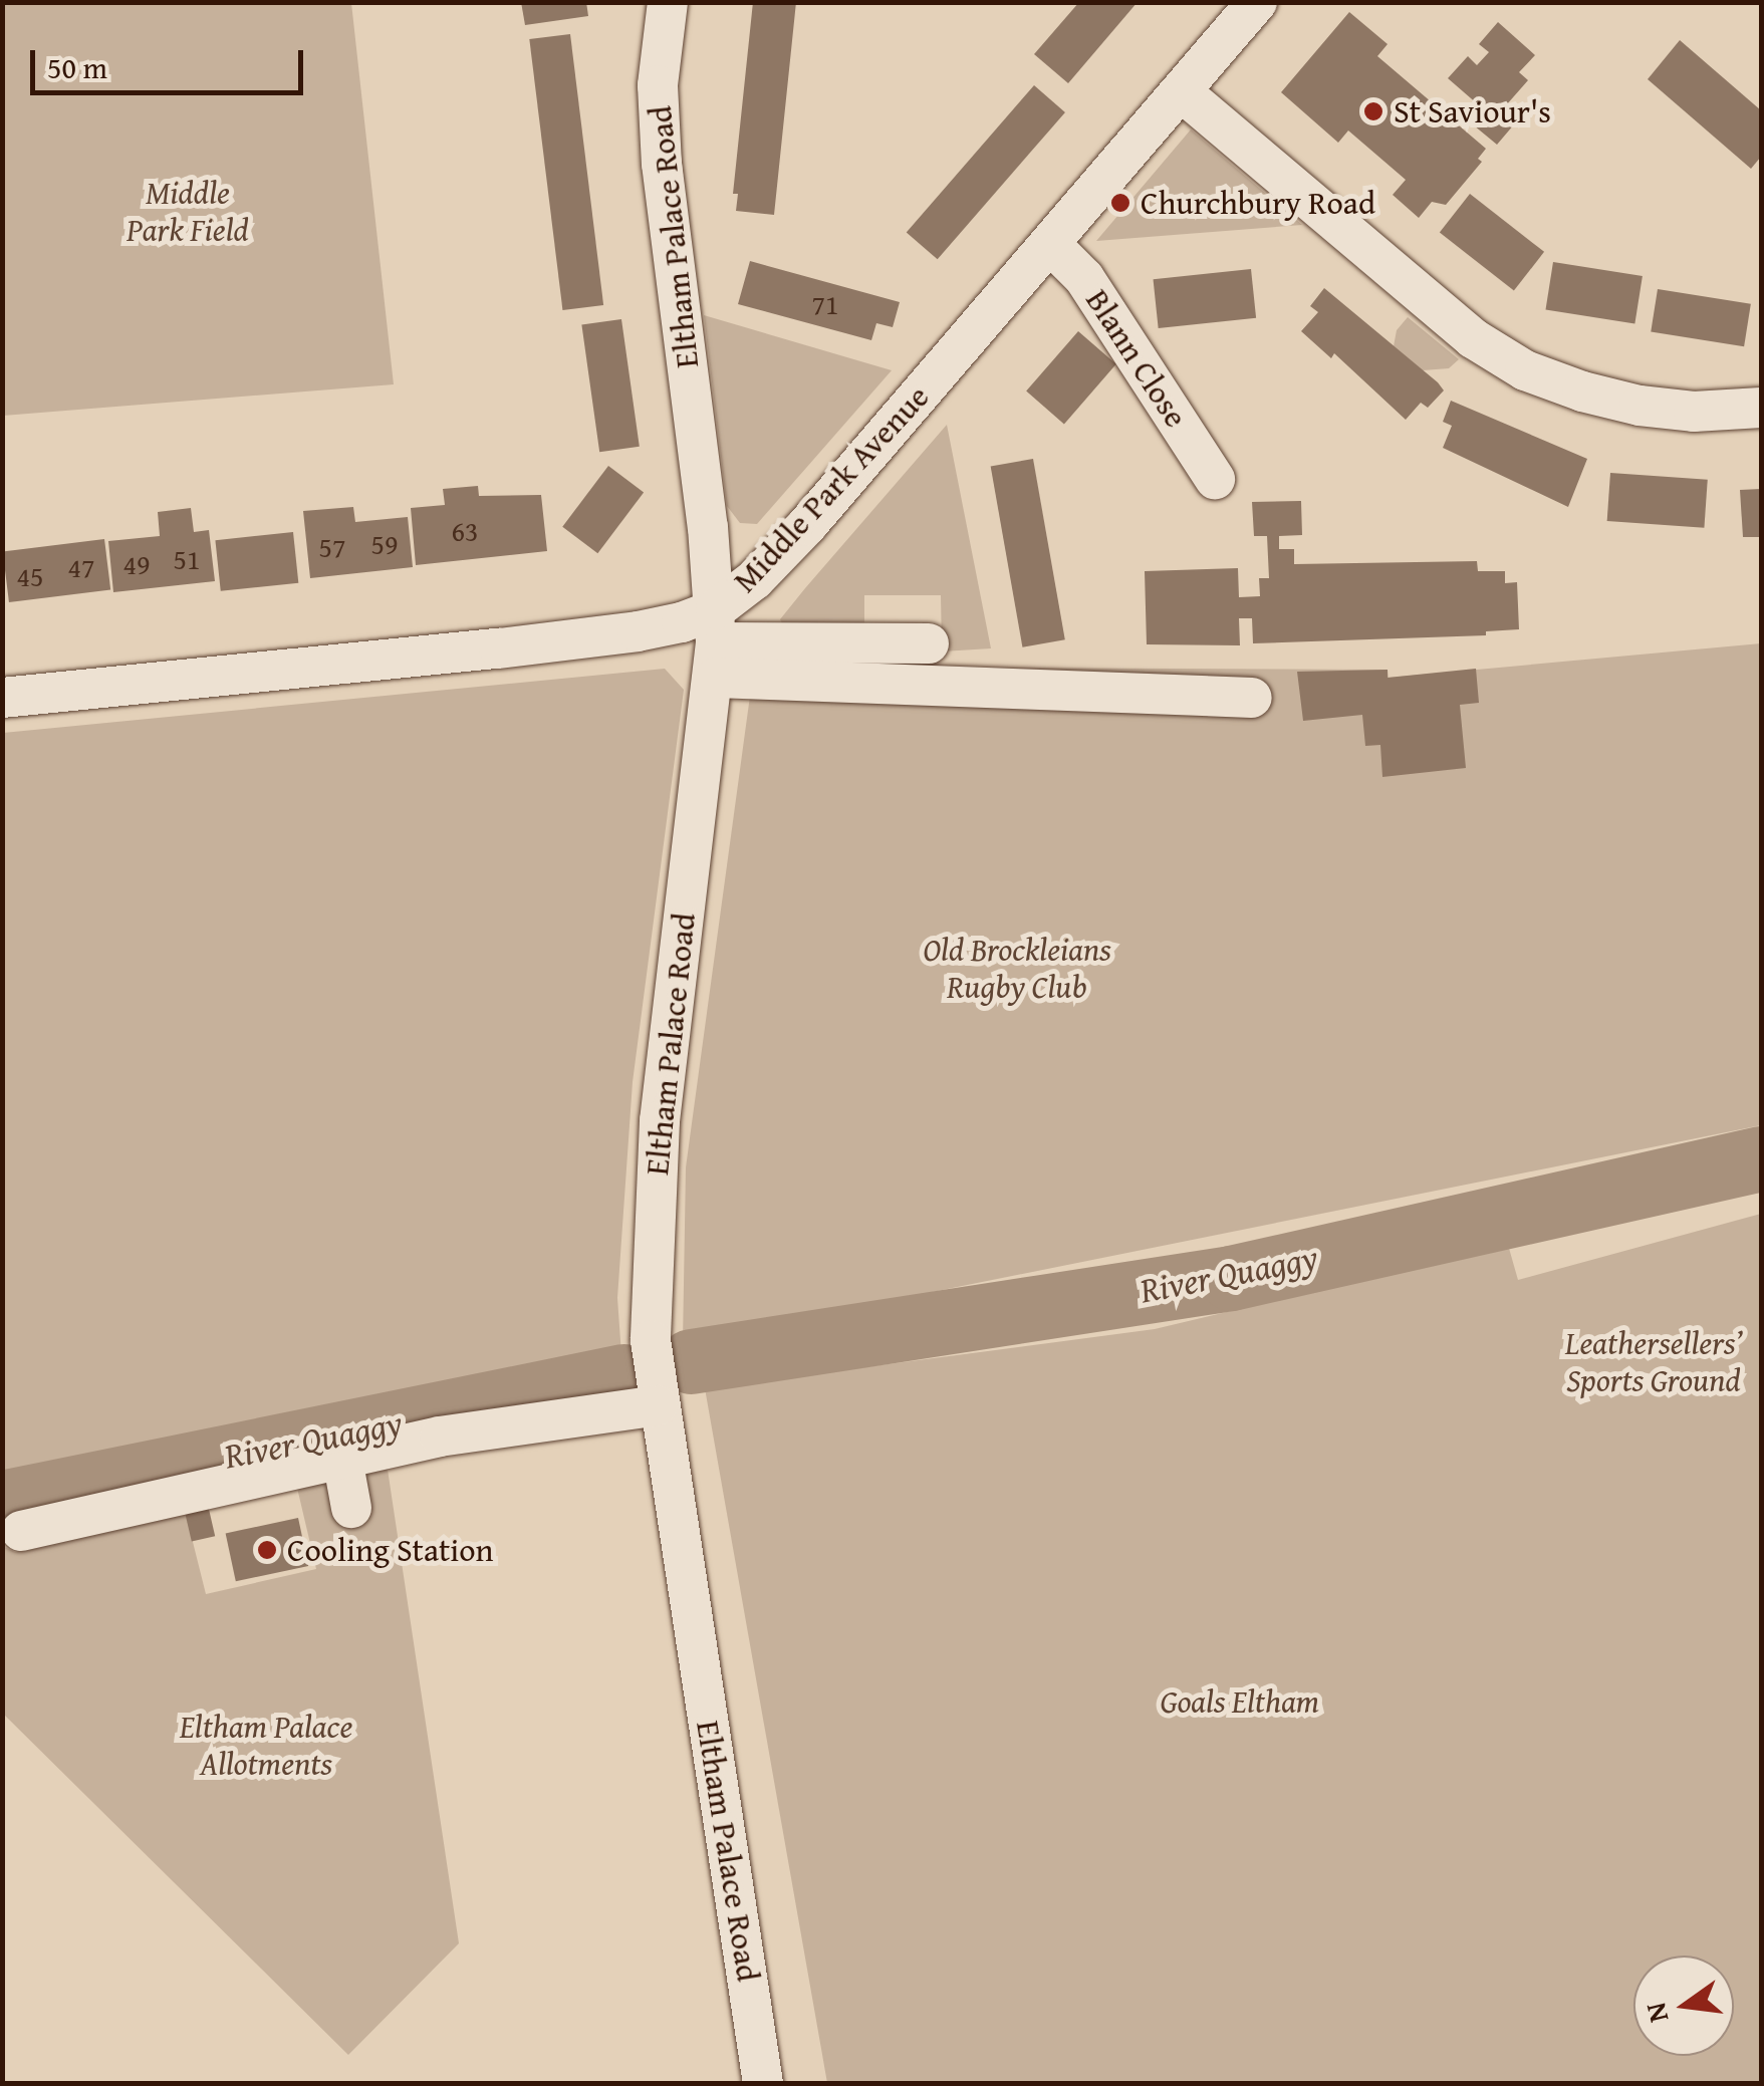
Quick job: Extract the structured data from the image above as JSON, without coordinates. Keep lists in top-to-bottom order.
{
  "streets": {
    "street": ["Eltham Palace Road", "Blann Close", "Middle Park Avenue"]
  },
  "crossings": [
    ["Eltham Palace Road", "Middle Park Avenue"],
    ["Blann Close", "Middle Park Avenue"]
  ],
  "water": ["River Quaggy"],
  "parks": [
    "Middle Park Field",
    "Old Brockleians Rugby Club",
    "Leathersellers’ Sports Ground",
    "Goals Eltham",
    "Eltham Palace Allotments"
  ],
  "places": ["St Saviour's", "Churchbury Road", "Cooling Station"],
  "house_numbers": [
    "71",
    "63",
    "59",
    "57",
    "51",
    "49",
    "47",
    "45"
  ],
  "scale_bar": "50 m",
  "north": "left"
}
